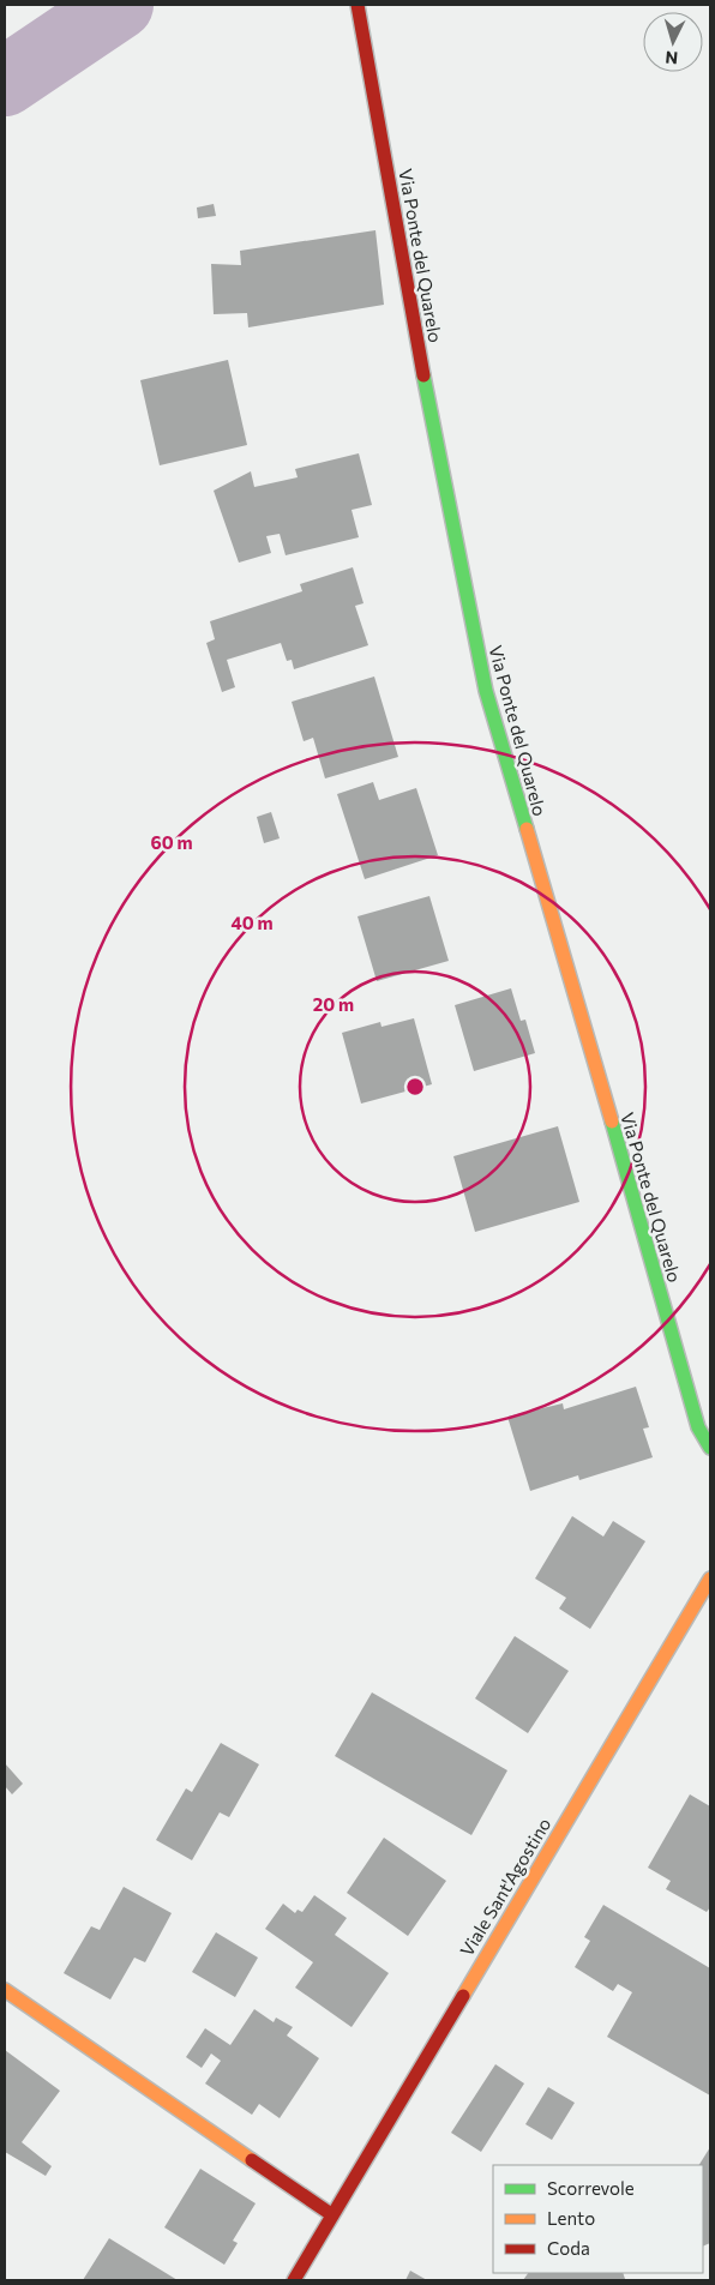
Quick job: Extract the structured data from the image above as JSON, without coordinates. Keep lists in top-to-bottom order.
{
  "streets": {
    "street": ["Via Ponte del Quarelo", "Viale Sant'Agostino"]
  },
  "legend": ["Scorrevole", "Lento", "Coda"],
  "north": "bottom",
  "rings": ["60 m", "40 m", "20 m"]
}
